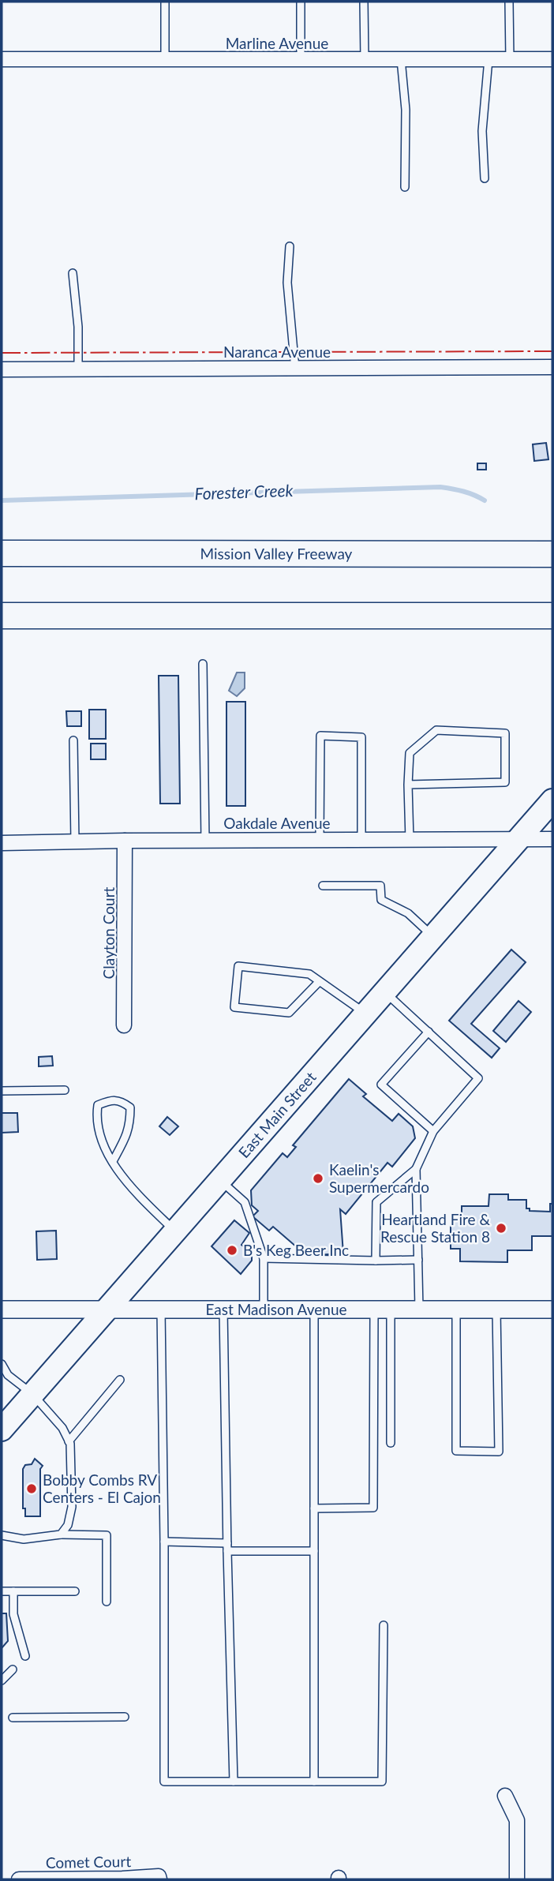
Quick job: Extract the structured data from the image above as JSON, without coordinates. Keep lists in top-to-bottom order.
{
  "streets": {
    "highway": ["Mission Valley Freeway"],
    "main road": ["East Main Street"],
    "street": [
      "Marline Avenue",
      "Naranca Avenue",
      "Oakdale Avenue",
      "Clayton Court",
      "East Madison Avenue",
      "Comet Court"
    ]
  },
  "crossings": [
    ["Oakdale Avenue", "Clayton Court"],
    ["Oakdale Avenue", "East Main Street"],
    ["East Main Street", "East Madison Avenue"]
  ],
  "water": ["Forester Creek"],
  "places": [
    "Kaelin's Supermercardo",
    "Heartland Fire & Rescue Station 8",
    "B's Keg Beer Inc",
    "Bobby Combs RV Centers - El Cajon"
  ]
}
